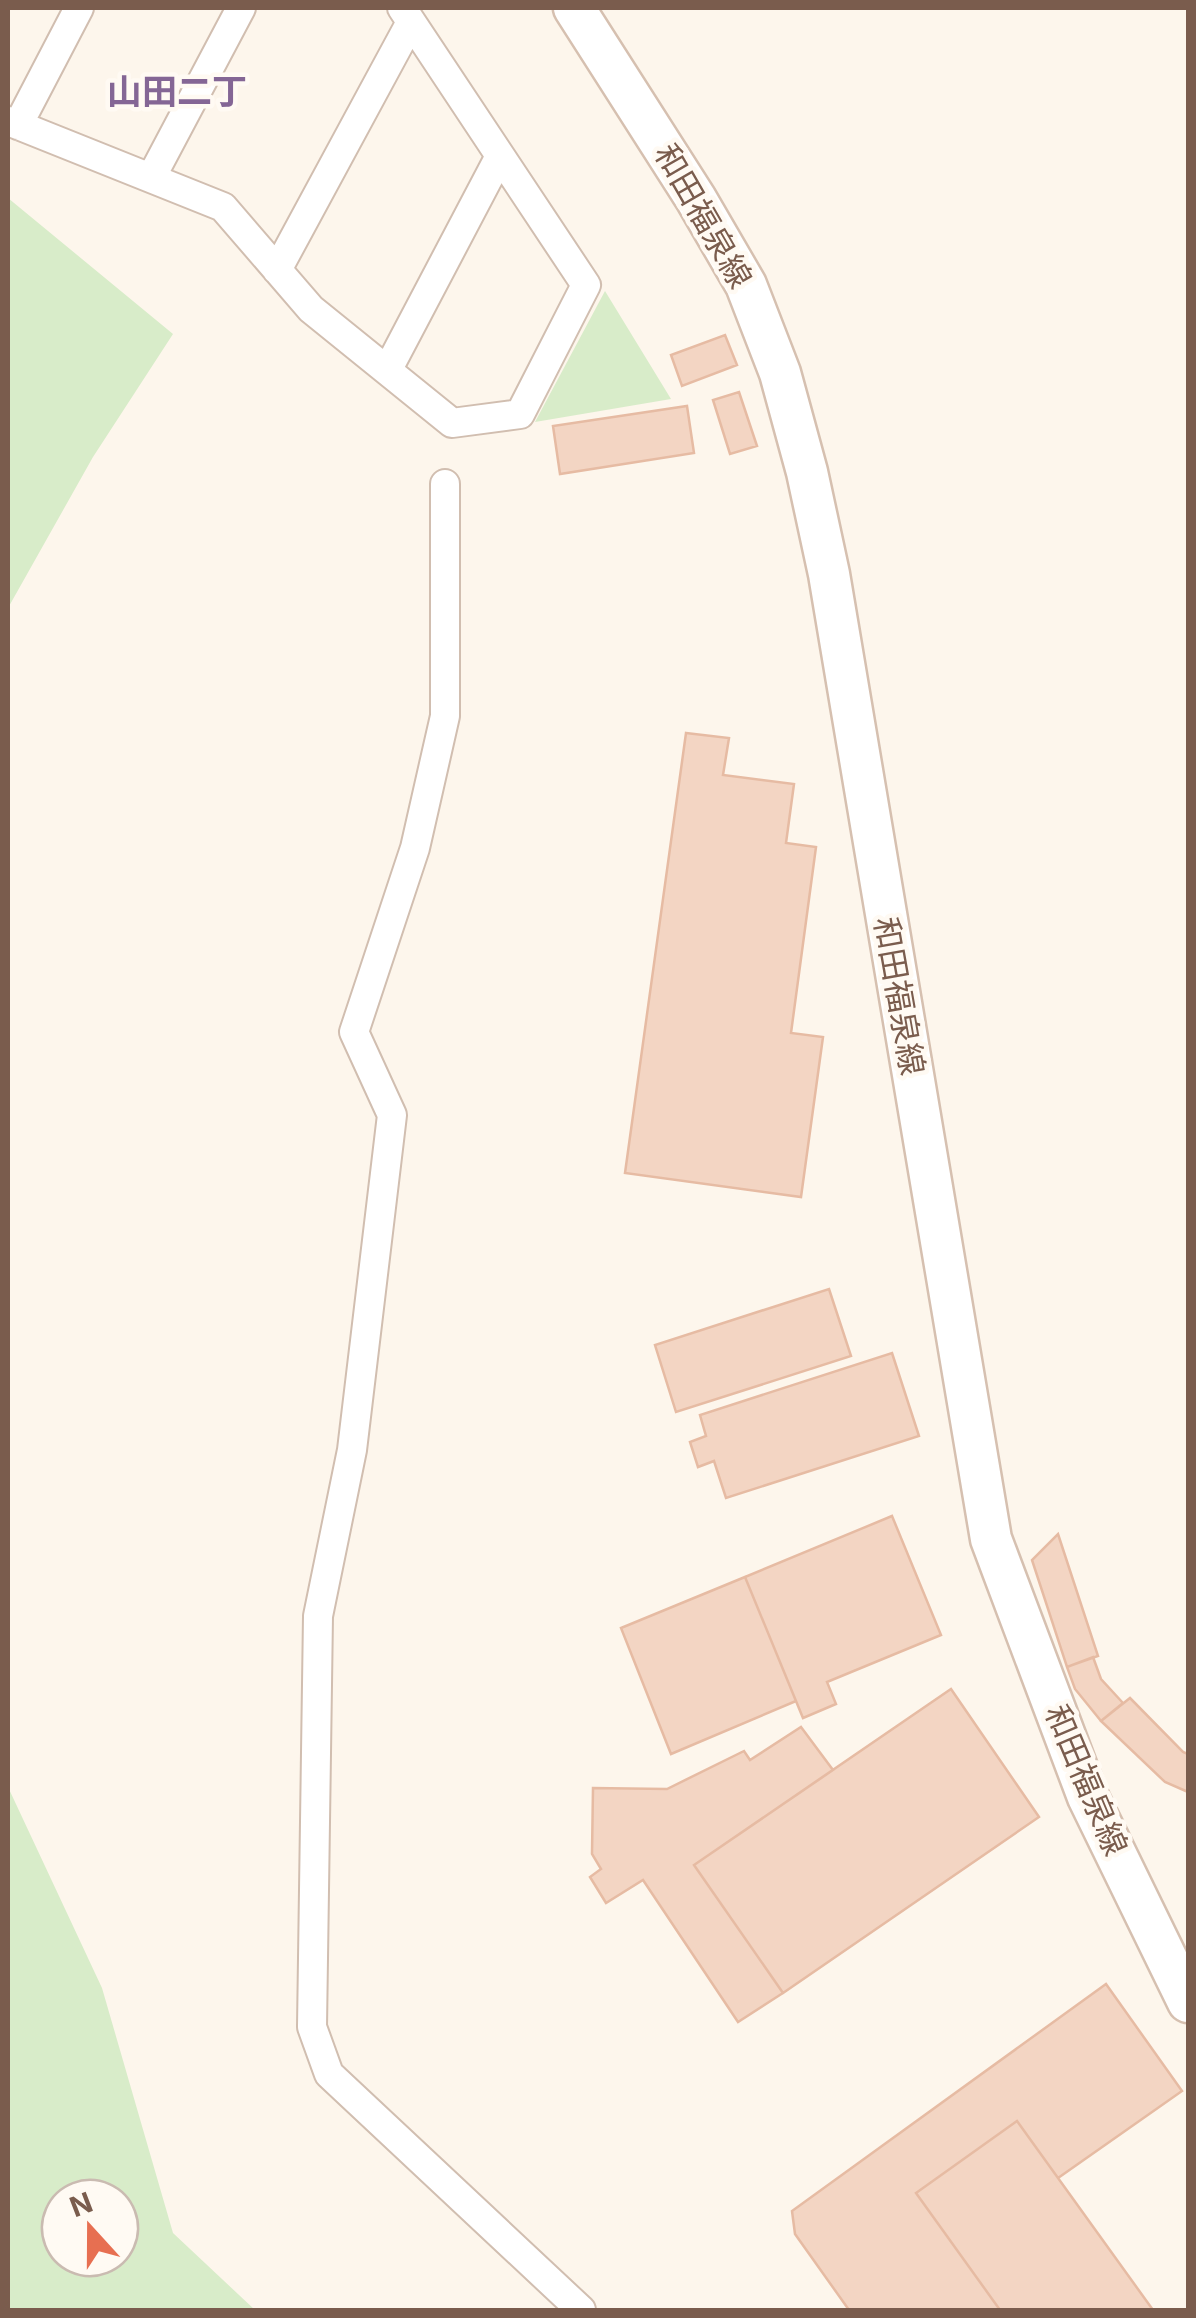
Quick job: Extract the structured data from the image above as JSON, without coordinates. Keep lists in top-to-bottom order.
{
  "streets": {
    "main road": ["和田福泉線"]
  },
  "districts": ["山田二丁"],
  "north": "top"
}
